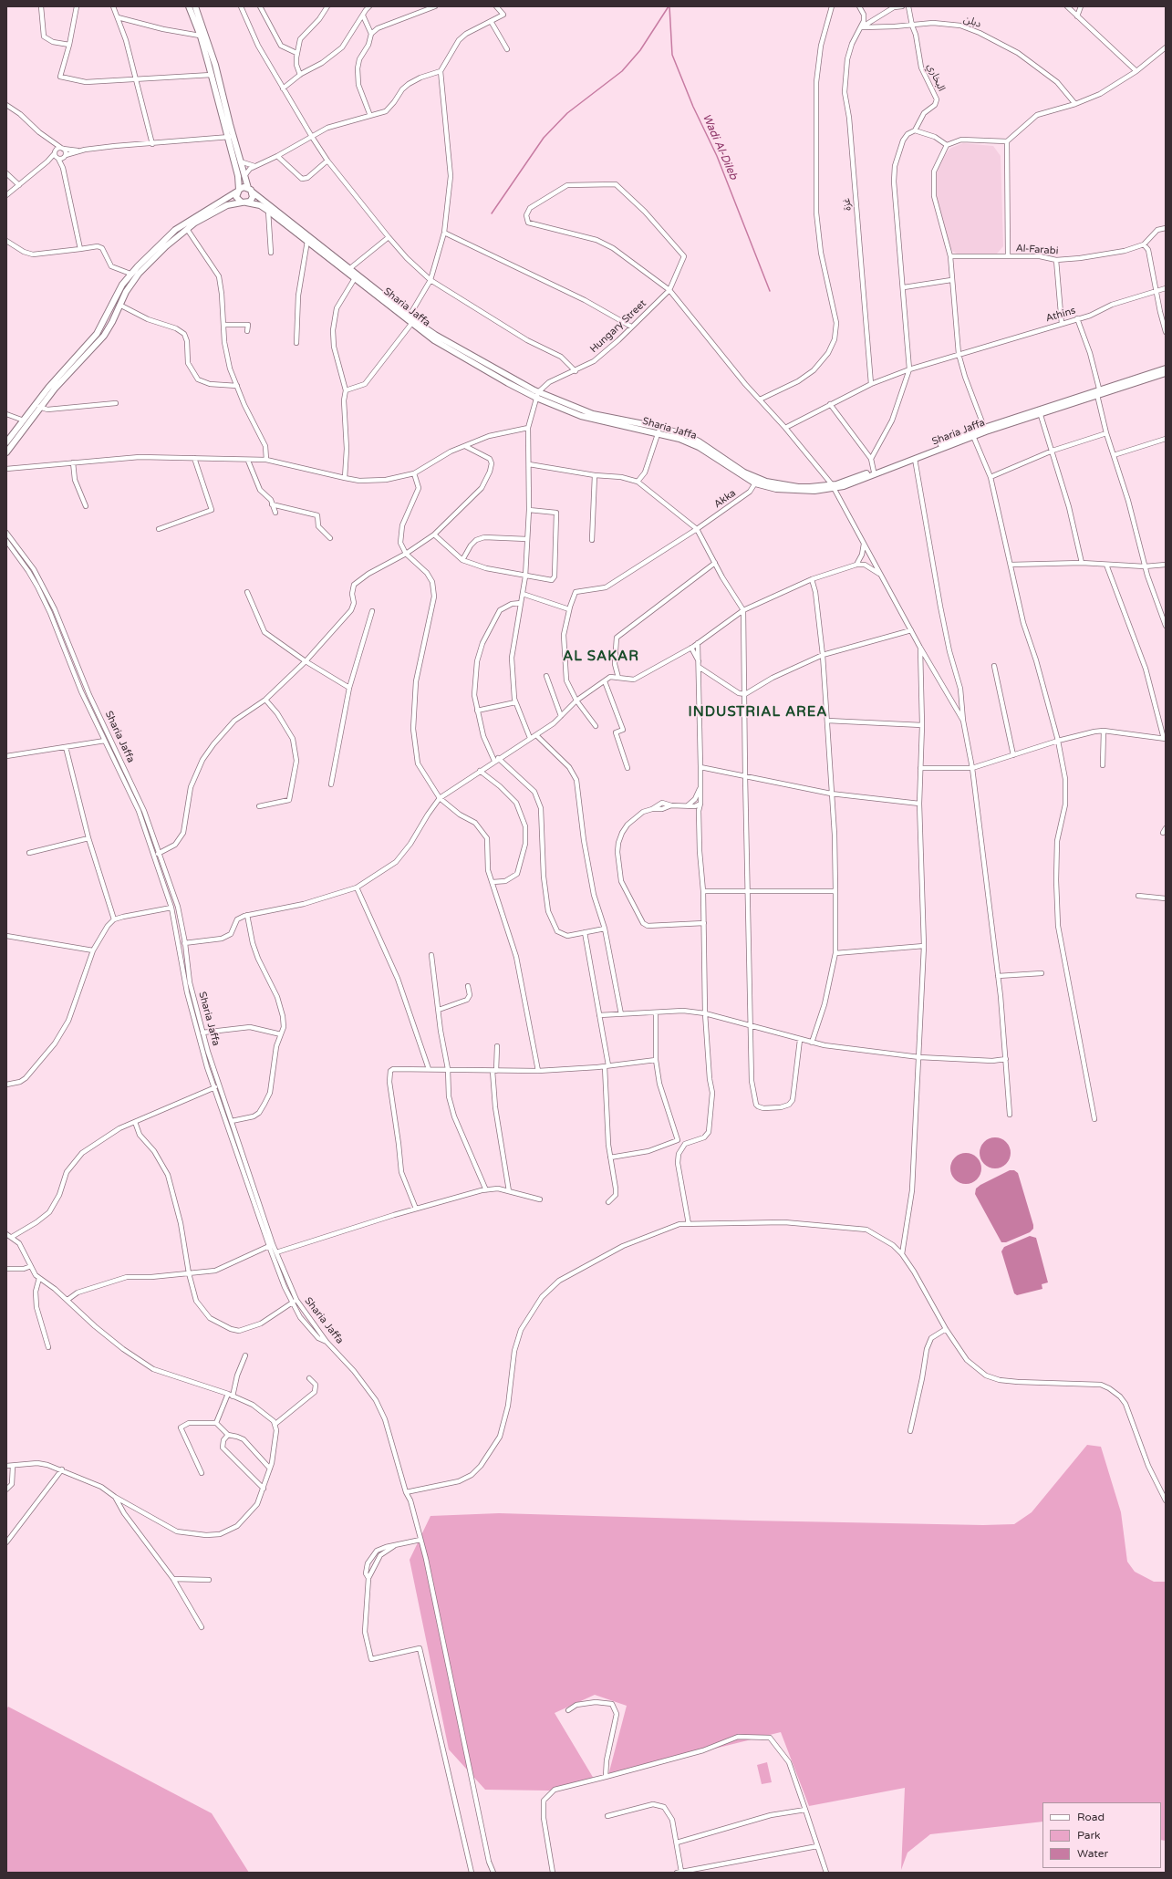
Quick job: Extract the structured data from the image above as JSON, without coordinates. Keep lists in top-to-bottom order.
{
  "streets": {
    "main road": ["Sharia Jaffa"],
    "street": [
      "دبلن",
      "البخاري",
      "غزة",
      "Al-Farabi",
      "Athins",
      "Hungary Street",
      "Akka"
    ]
  },
  "crossings": [
    ["دبلن", "البخاري"],
    ["دبلن", "غزة"],
    ["غزة", "Athins"],
    ["Sharia Jaffa", "Hungary Street"],
    ["Sharia Jaffa", "Akka"]
  ],
  "districts": ["AL SAKAR", "INDUSTRIAL AREA"],
  "water": ["Wadi Al-Dileb"],
  "legend": ["Road", "Park", "Water"]
}
